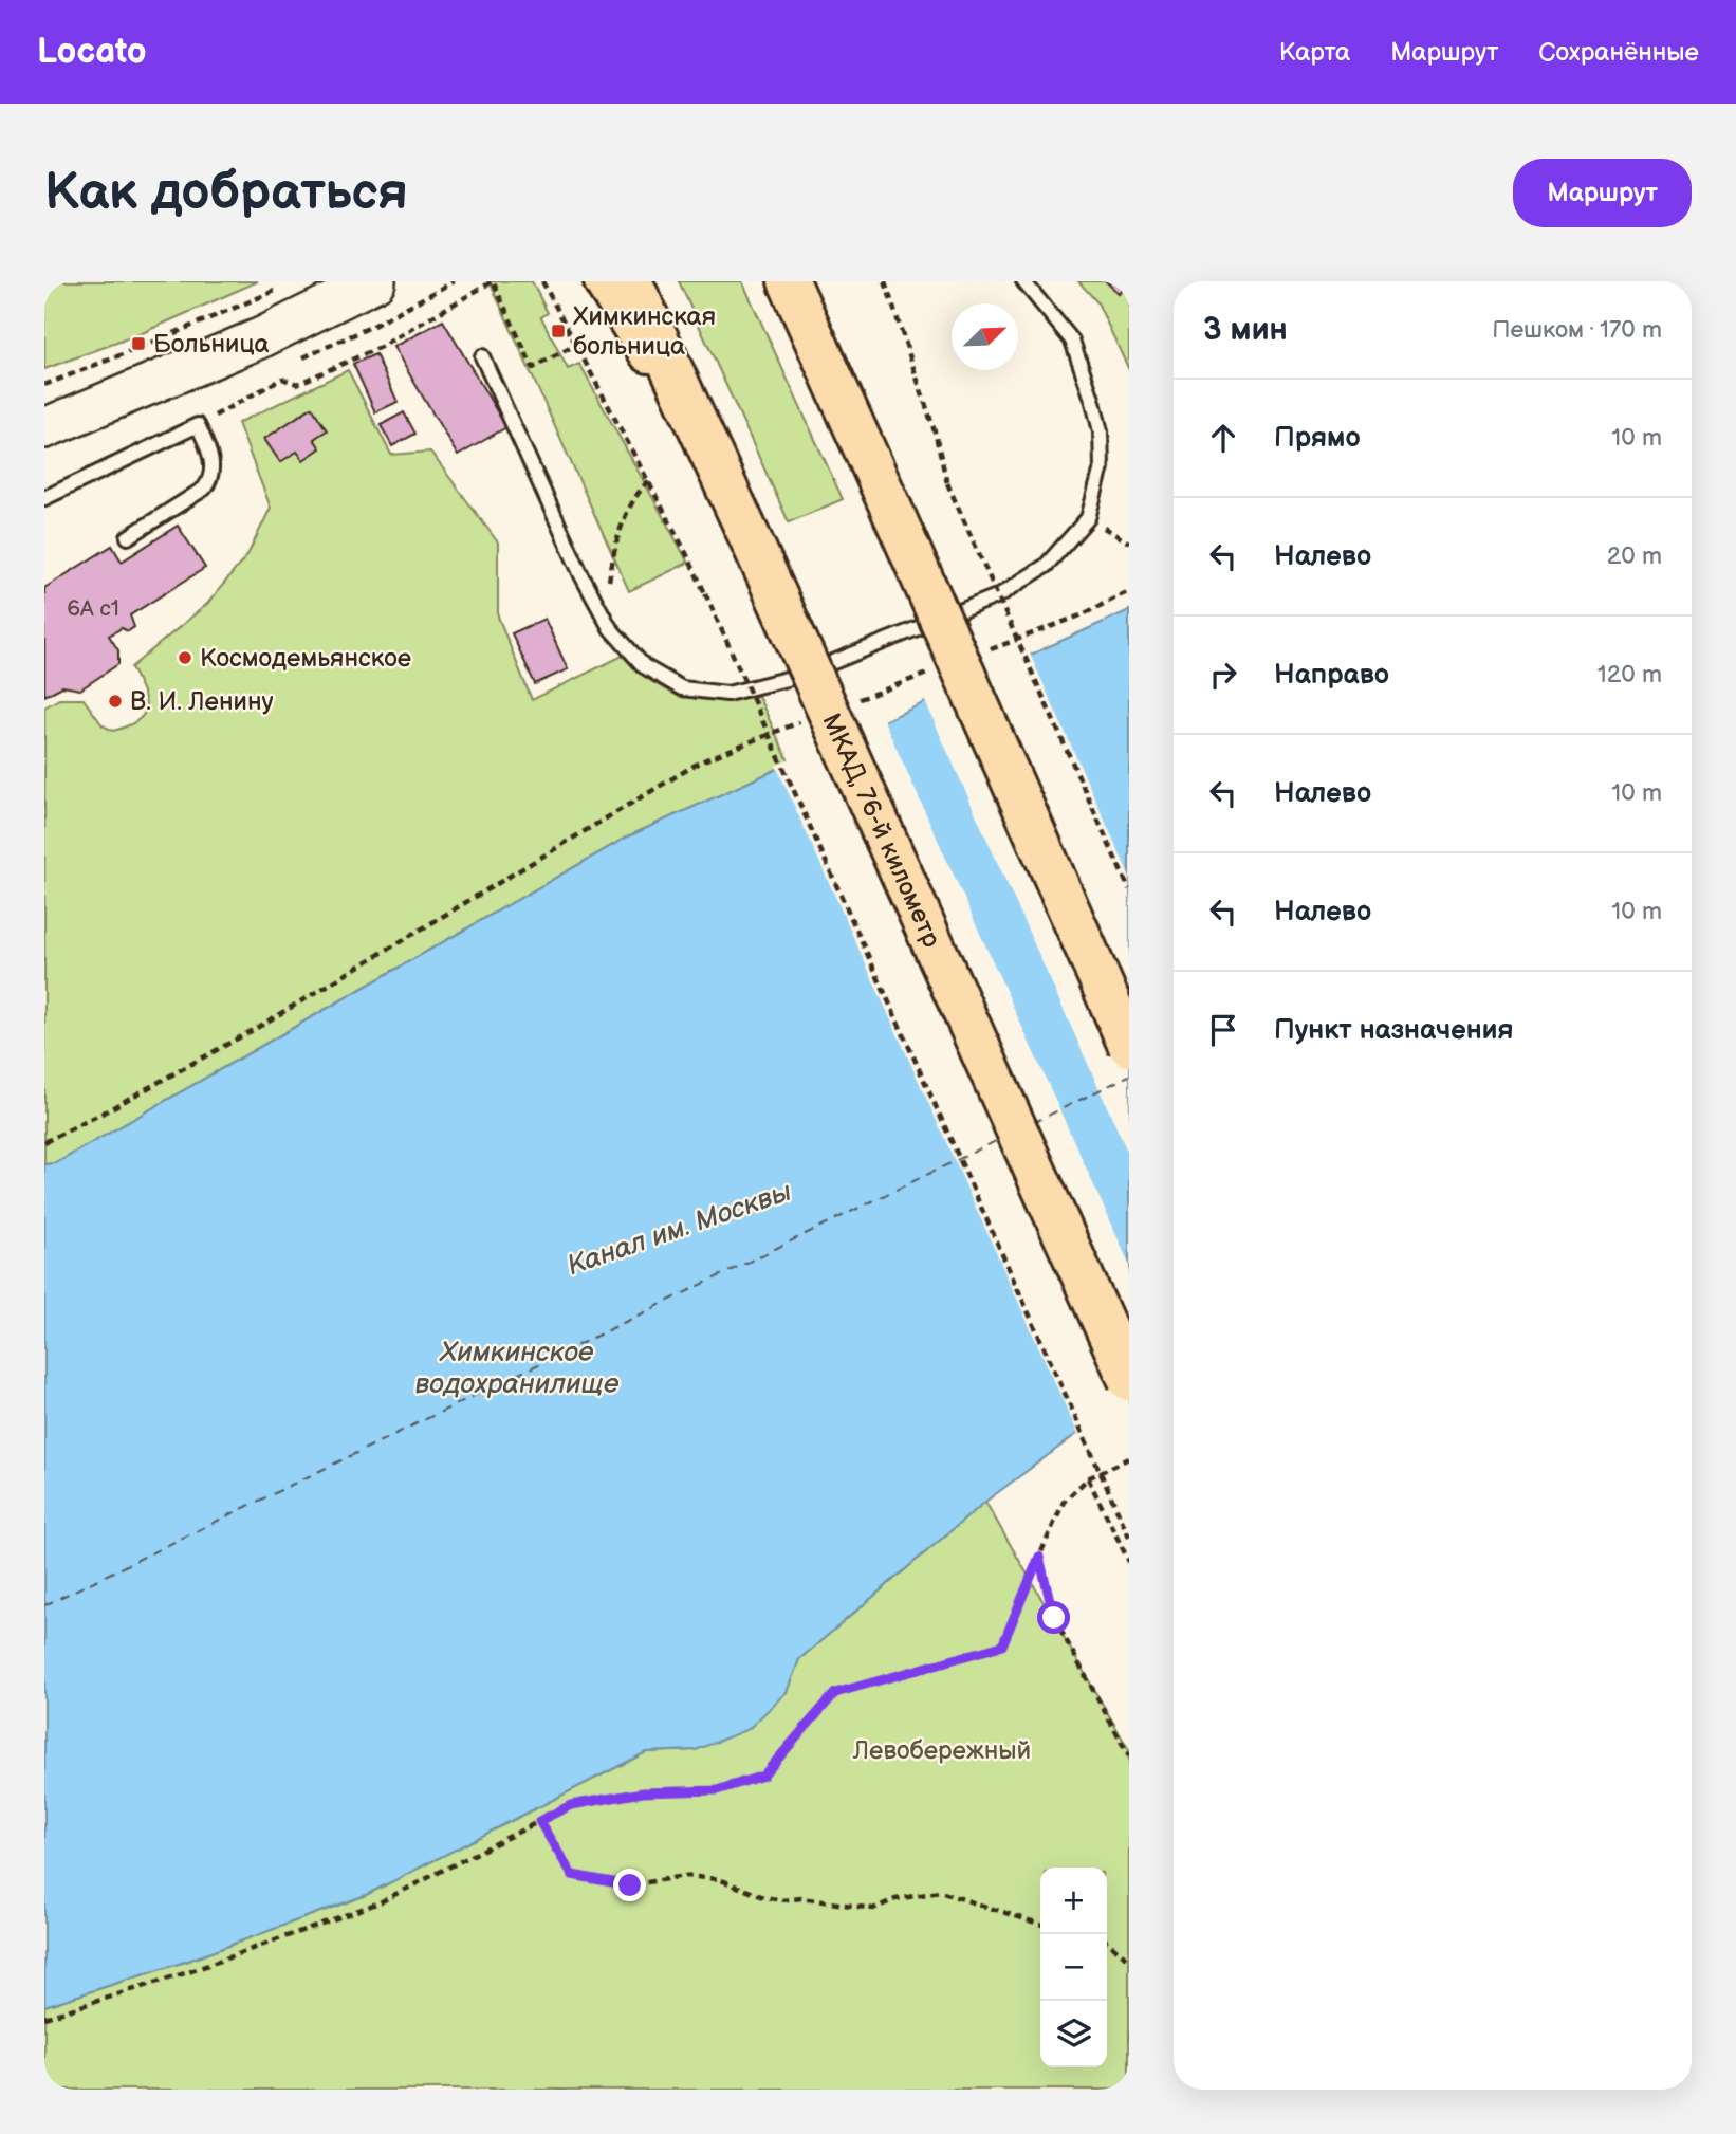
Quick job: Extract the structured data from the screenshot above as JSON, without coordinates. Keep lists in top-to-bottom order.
{
  "streets": {
    "main road": ["МКАД, 76-й километр"]
  },
  "water": ["Канал им. Москвы", "Химкинское водохранилище"],
  "parks": ["Левобережный"],
  "places": {
    "transit": ["Химкинская больница", "Больница"],
    "other": ["Космодемьянское", "В. И. Ленину"]
  },
  "house_numbers": ["6А с1"],
  "north": "top right",
  "page": {
    "header": "Locato",
    "nav": ["Карта", "Маршрут", "Сохранённые"],
    "buttons": "Маршрут",
    "title": "Как добраться",
    "heading": ["3 мин", "Пешком · 170 m"],
    "list": [
      ["Прямо", "10 m"],
      ["Налево", "20 m"],
      ["Направо", "120 m"],
      ["Налево", "10 m"],
      ["Налево", "10 m"],
      "Пункт назначения"
    ],
    "map_buttons": ["+", "−"]
  }
}
